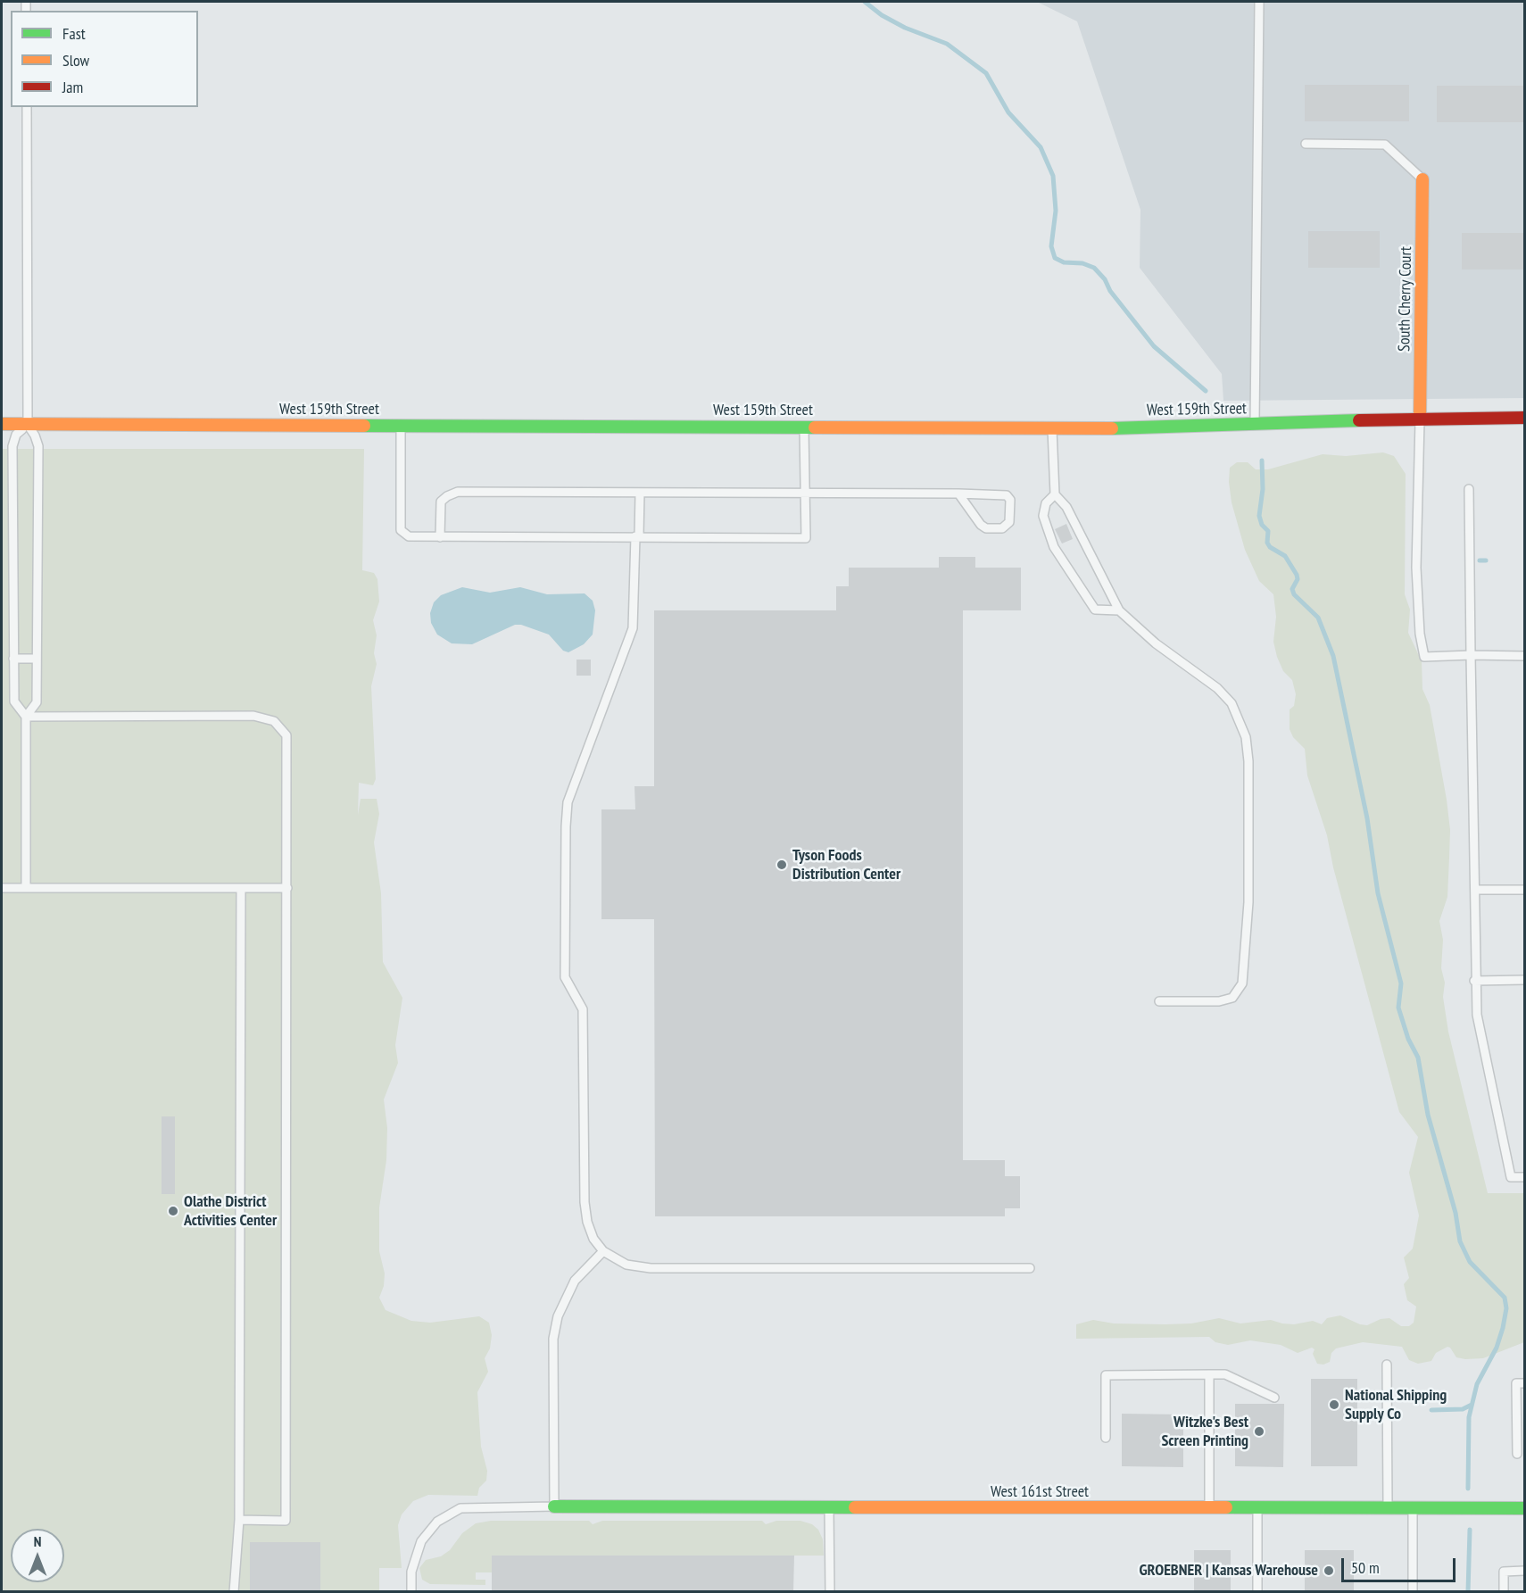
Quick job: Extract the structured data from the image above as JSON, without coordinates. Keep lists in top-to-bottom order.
{
  "streets": {
    "street": ["South Cherry Court", "West 159th Street", "West 161st Street"]
  },
  "crossings": [
    ["South Cherry Court", "West 159th Street"]
  ],
  "places": [
    "Tyson Foods Distribution Center",
    "Olathe District Activities Center",
    "National Shipping Supply Co",
    "Witzke's Best Screen Printing",
    "GROEBNER | Kansas Warehouse"
  ],
  "legend": ["Fast", "Slow", "Jam"],
  "scale_bar": "50 m",
  "north": "top"
}
